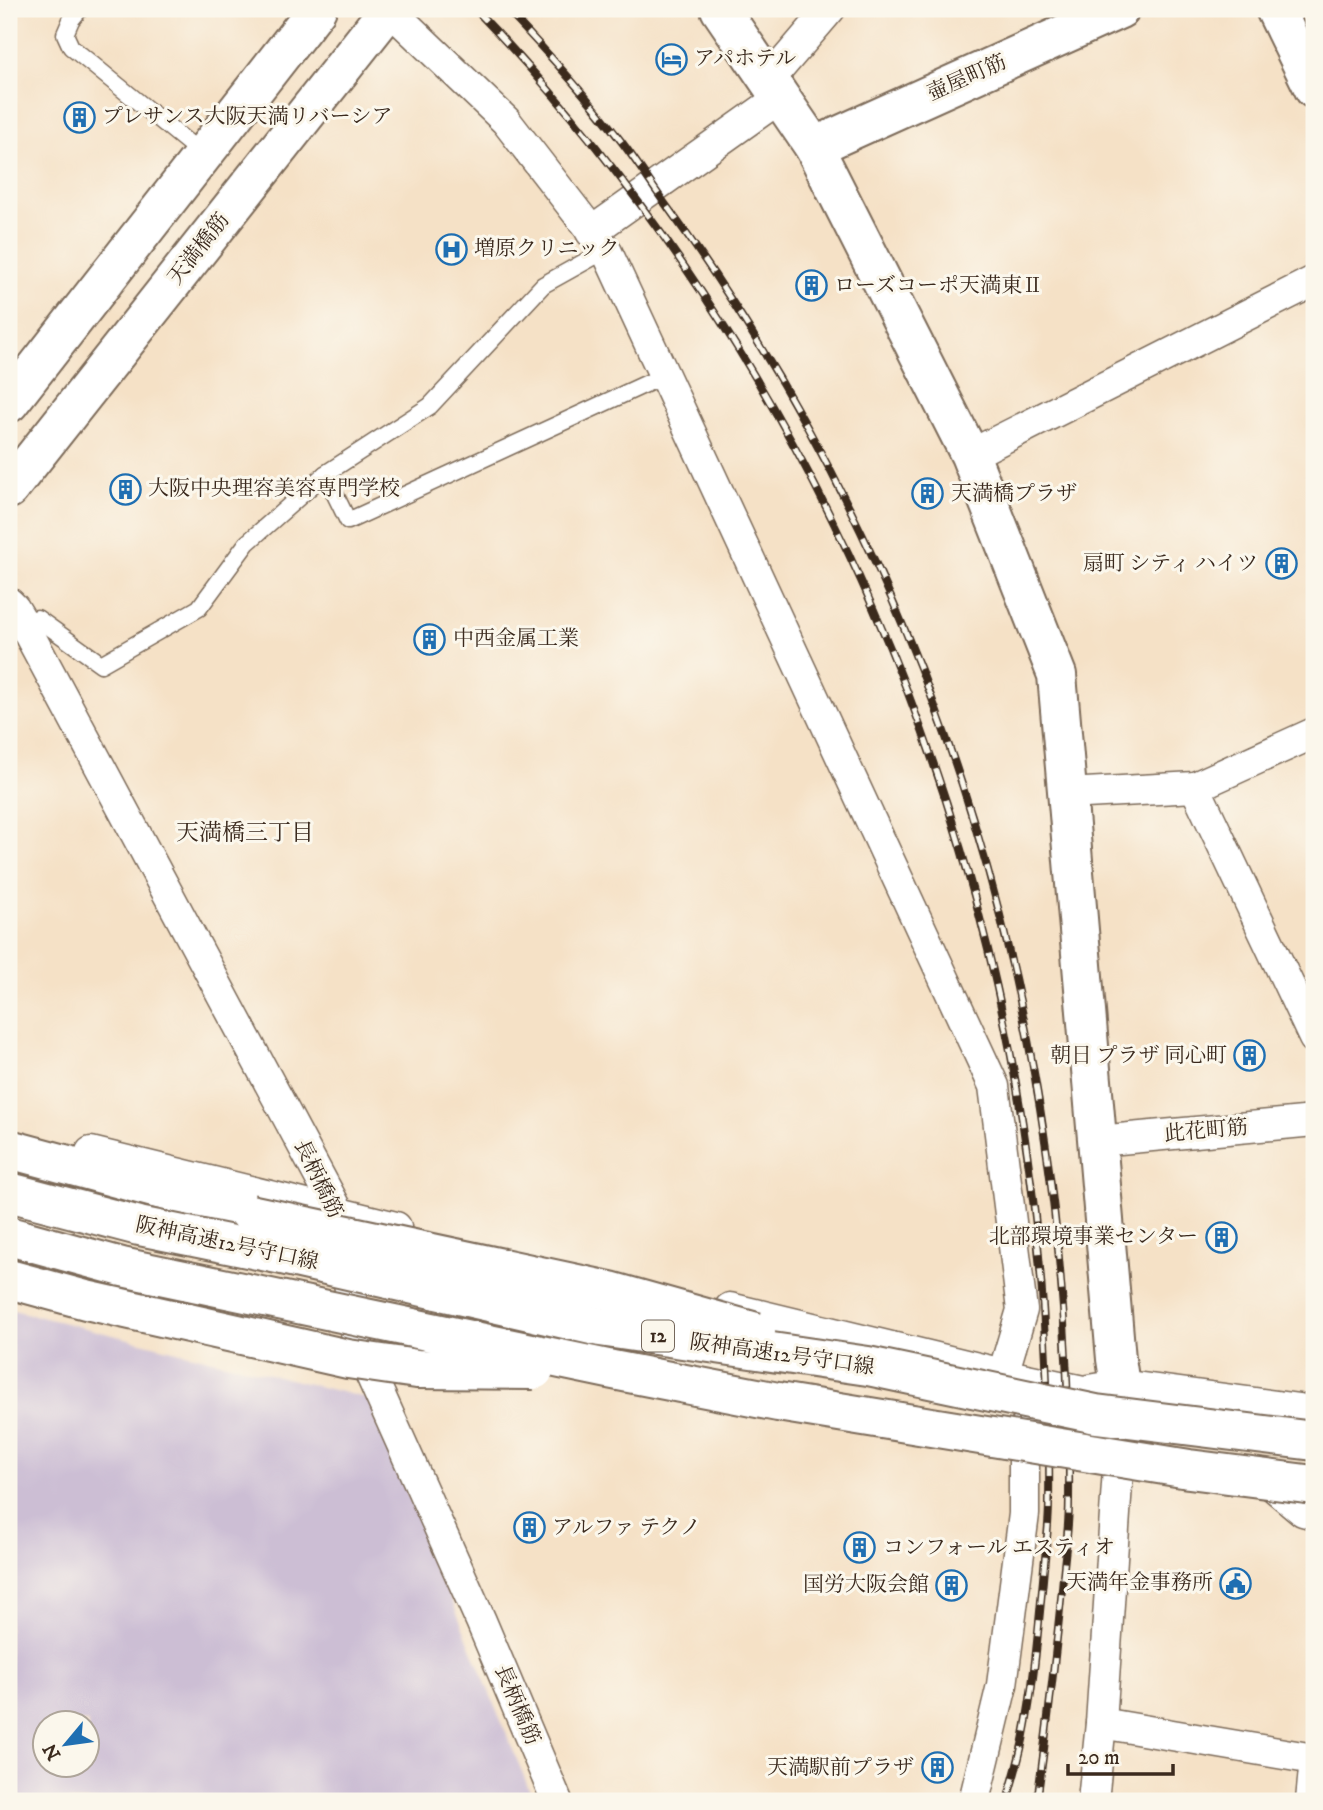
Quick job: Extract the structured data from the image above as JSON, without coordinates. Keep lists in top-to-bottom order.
{
  "streets": {
    "main road": [
      "壷屋町筋",
      "天満橋筋",
      "阪神高速12号守口線",
      "12"
    ],
    "street": ["此花町筋", "長柄橋筋"]
  },
  "districts": ["天満橋三丁目"],
  "places": {
    "hotel": ["アパホテル"],
    "building": [
      "プレサンス大阪天満リバーシア",
      "ローズコーポ天満東Ⅱ",
      "大阪中央理容美容専門学校",
      "天満橋プラザ",
      "扇町 シティ ハイツ",
      "中西金属工業",
      "朝日 プラザ 同心町",
      "北部環境事業センター",
      "アルファ テクノ",
      "コンフォール エスティオ",
      "国労大阪会館",
      "天満駅前プラザ"
    ],
    "hospital": ["増原クリニック"],
    "public building": ["天満年金事務所"]
  },
  "scale_bar": "20 m",
  "north": "bottom left"
}
